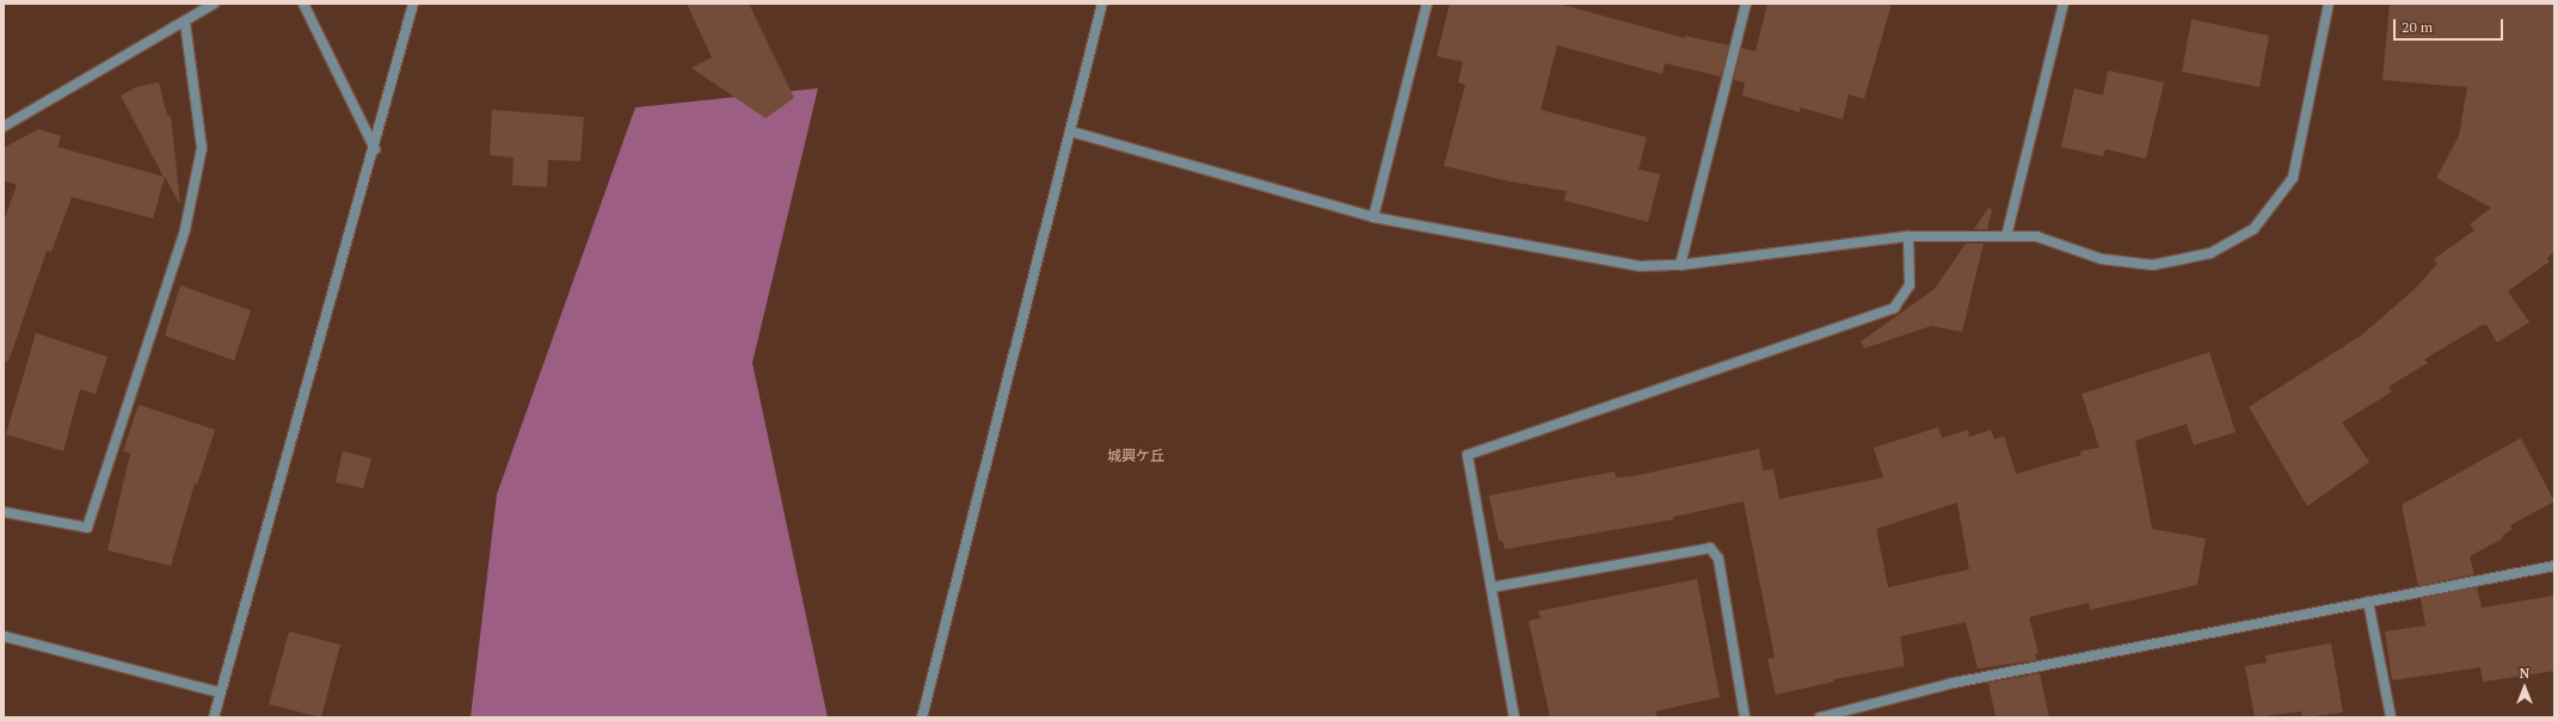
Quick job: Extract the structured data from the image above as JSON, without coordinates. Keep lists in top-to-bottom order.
{
  "districts": ["城興ケ丘"],
  "scale_bar": "20 m",
  "north": "top"
}
